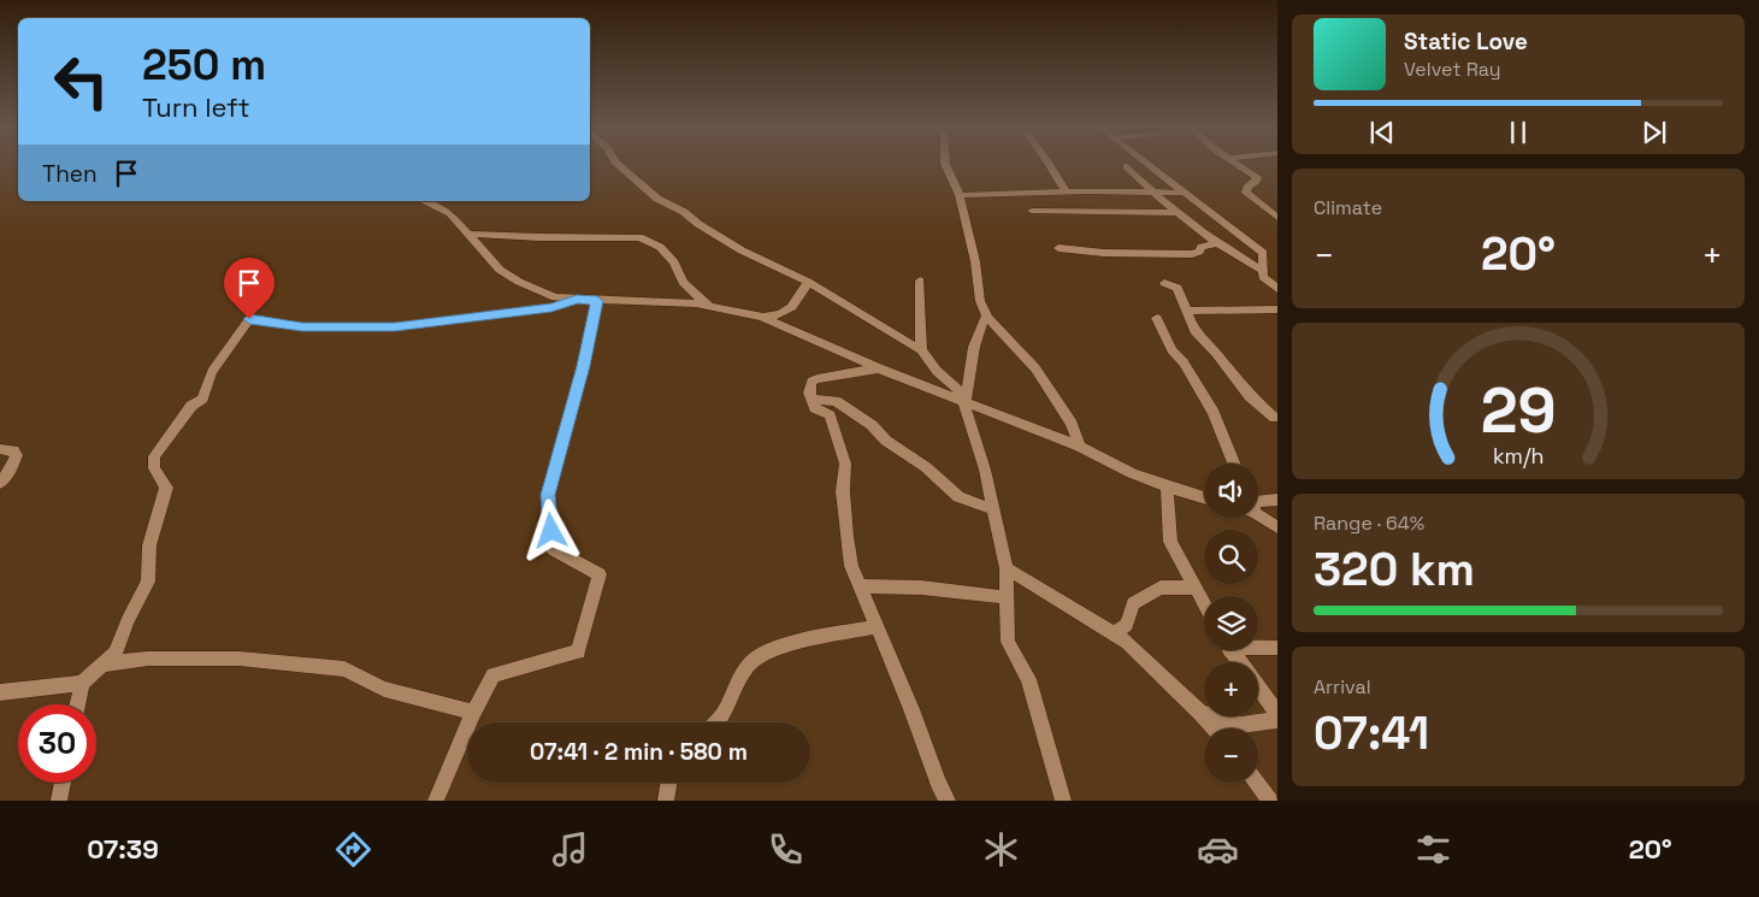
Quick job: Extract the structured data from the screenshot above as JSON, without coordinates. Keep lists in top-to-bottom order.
{
  "page": {
    "turn": ["250 m", "Turn left"],
    "song": ["Static Love", "Velvet Ray"],
    "then": "Then",
    "tile": [
      "Climate",
      ["Range · 64%", "320 km"],
      ["Arrival", "07:41"]
    ],
    "heat": ["−", "20°", "+"],
    "map_buttons": ["+", "−"],
    "limit": "30",
    "trip": "07:41 · 2 min · 580 m",
    "tabs": ["07:39", "20°"],
    "gauge": ["29", "km/h"]
  }
}
